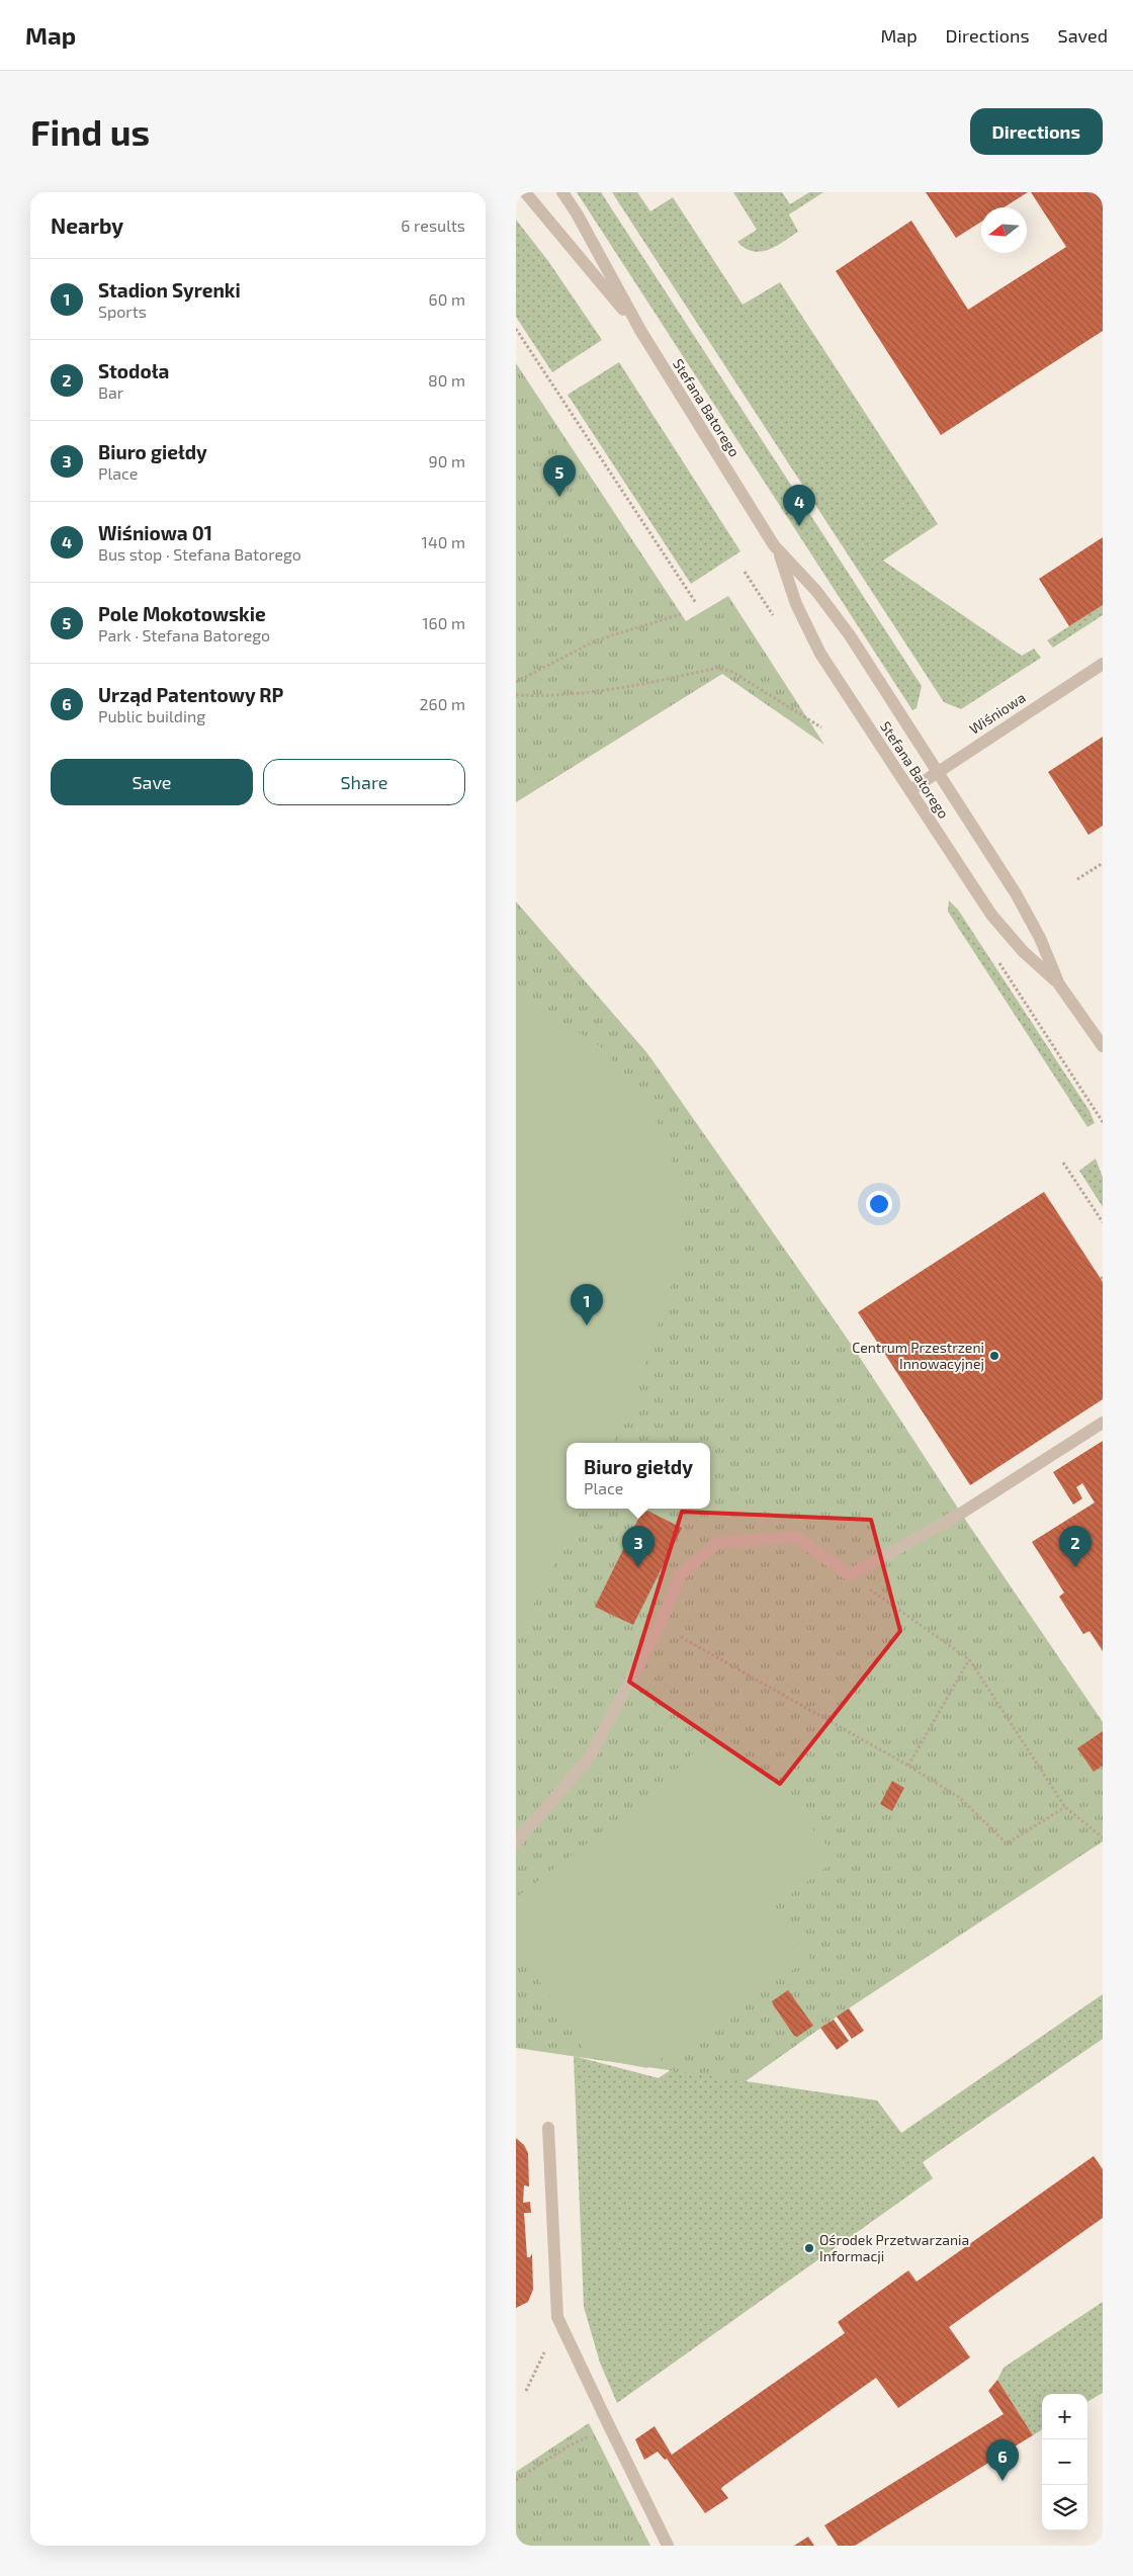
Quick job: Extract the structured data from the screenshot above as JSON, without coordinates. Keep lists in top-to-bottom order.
{
  "streets": {
    "street": ["Stefana Batorego", "Wiśniowa"]
  },
  "crossings": [
    ["Stefana Batorego", "Wiśniowa"]
  ],
  "places": ["Centrum Przestrzeni Innowacyjnej", "Ośrodek Przetwarzania Informacji"],
  "north": "left",
  "page": {
    "header": "Map",
    "nav": ["Map", "Directions", "Saved"],
    "buttons": [
      "Directions",
      ["Save", "Share"]
    ],
    "title": "Find us",
    "heading": ["Nearby", "6 results"],
    "list": [
      {
        "mark": "1",
        "name": "Stadion Syrenki",
        "note": "Sports",
        "value": "60 m"
      },
      {
        "mark": "2",
        "name": "Stodoła",
        "note": "Bar",
        "value": "80 m"
      },
      {
        "mark": "3",
        "name": "Biuro giełdy",
        "note": "Place",
        "value": "90 m"
      },
      {
        "mark": "4",
        "name": "Wiśniowa 01",
        "note": "Bus stop · Stefana Batorego",
        "value": "140 m"
      },
      {
        "mark": "5",
        "name": "Pole Mokotowskie",
        "note": "Park · Stefana Batorego",
        "value": "160 m"
      },
      {
        "mark": "6",
        "name": "Urząd Patentowy RP",
        "note": "Public building",
        "value": "260 m"
      }
    ],
    "pins": [
      "5",
      "4",
      "1",
      "2",
      "3",
      "6"
    ],
    "popup": ["Biuro giełdy", "Place"],
    "map_buttons": ["+", "−"]
  }
}
